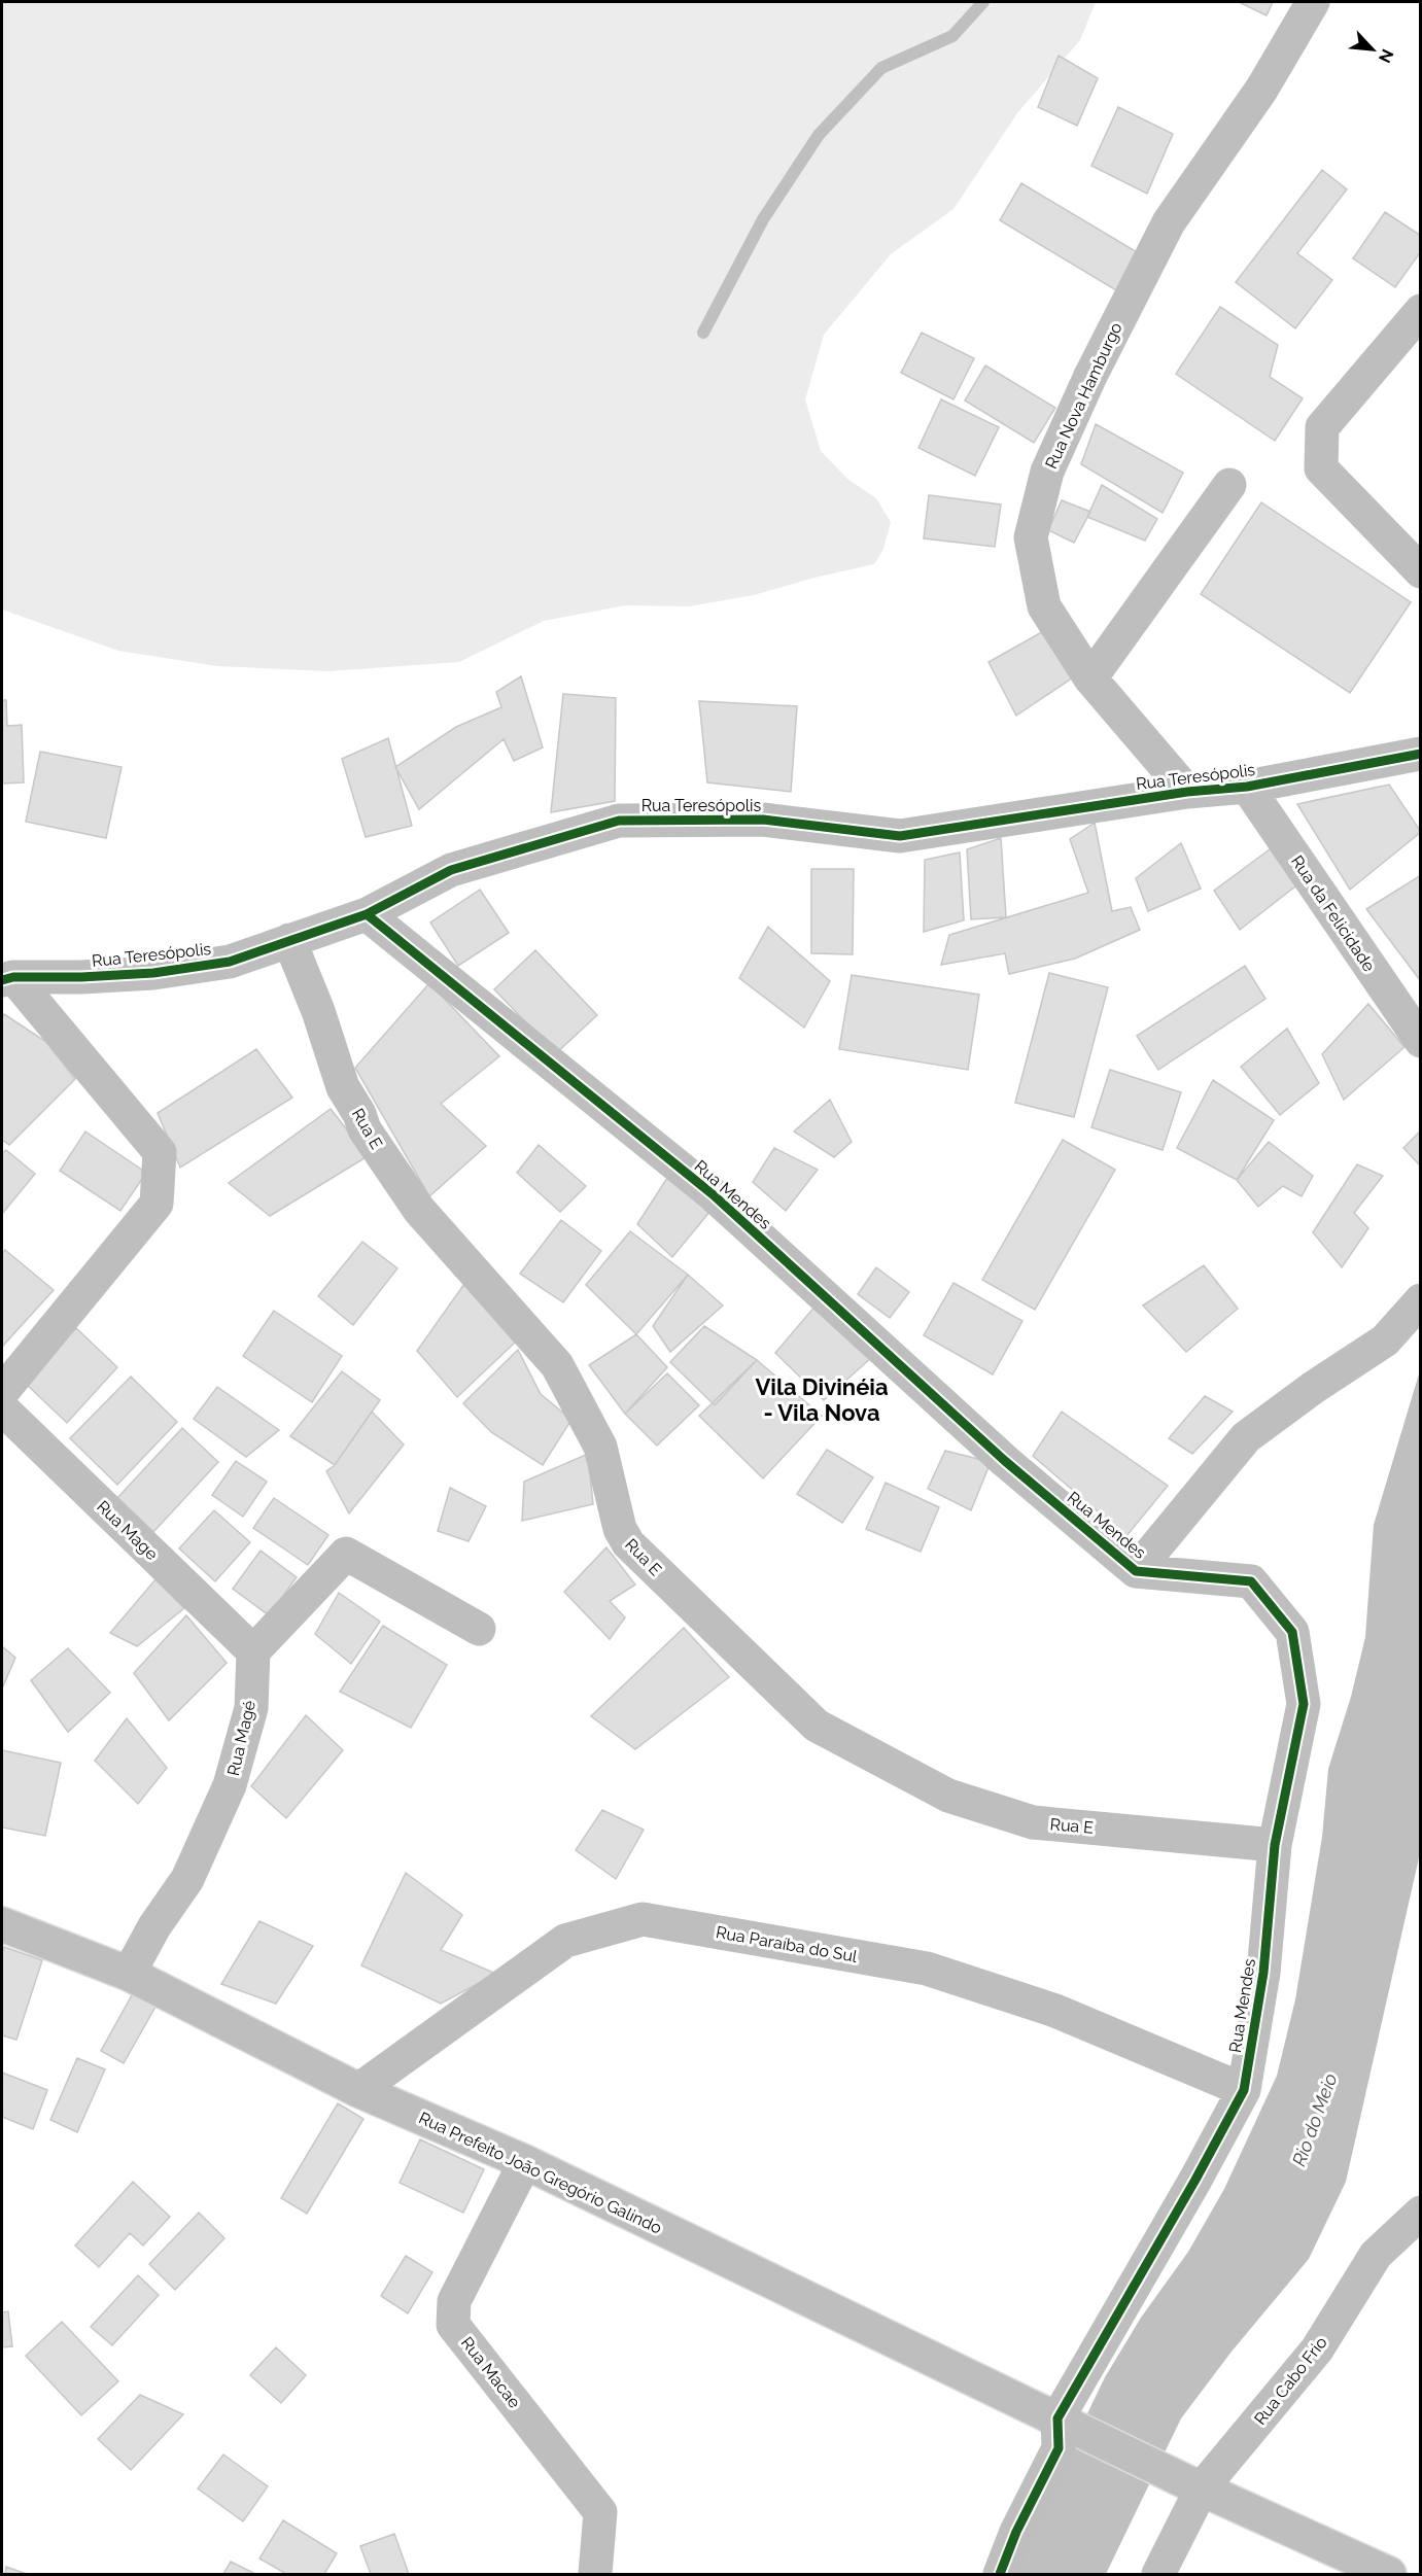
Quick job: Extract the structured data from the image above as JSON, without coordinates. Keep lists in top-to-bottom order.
{
  "streets": {
    "street": [
      "Rua Nova Hamburgo",
      "Rua Teresópolis",
      "Rua da Felicidade",
      "Rua E",
      "Rua Mendes",
      "Rua Mage",
      "Rua Magé",
      "Rua Paraíba do Sul",
      "Rua Prefeito João Gregório Galindo",
      "Rua Macae",
      "Rua Cabo Frio"
    ]
  },
  "crossings": [
    ["Rua Nova Hamburgo", "Rua Teresópolis"],
    ["Rua Teresópolis", "Rua da Felicidade"],
    ["Rua Teresópolis", "Rua E"],
    ["Rua Teresópolis", "Rua Mendes"],
    ["Rua E", "Rua Mendes"],
    ["Rua Mendes", "Rua Paraíba do Sul"],
    ["Rua Mendes", "Rua Prefeito João Gregório Galindo"],
    ["Rua Mage", "Rua Magé"],
    ["Rua Magé", "Rua Prefeito João Gregório Galindo"],
    ["Rua Paraíba do Sul", "Rua Prefeito João Gregório Galindo"],
    ["Rua Prefeito João Gregório Galindo", "Rua Macae"],
    ["Rua Prefeito João Gregório Galindo", "Rua Cabo Frio"]
  ],
  "districts": ["Vila Divinéia - Vila Nova"],
  "water": ["Rio do Meio"],
  "north": "bottom right"
}
